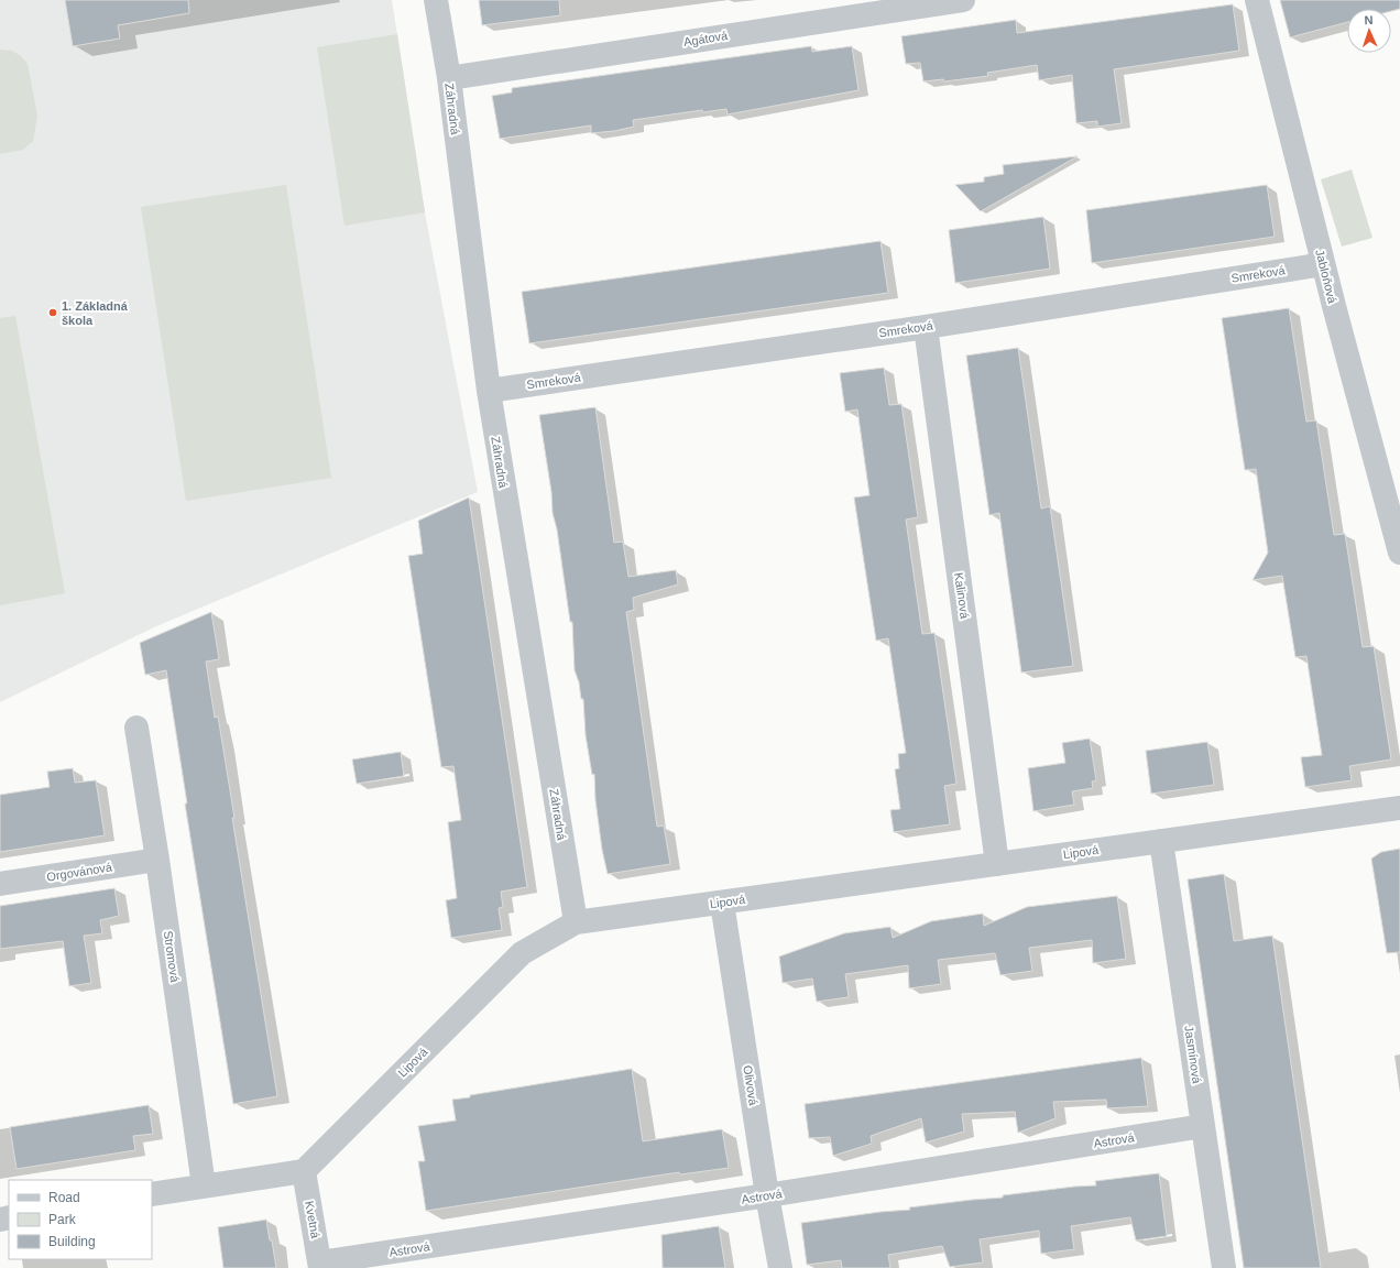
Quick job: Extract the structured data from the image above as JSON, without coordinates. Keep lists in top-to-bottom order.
{
  "streets": {
    "street": [
      "Agátová",
      "Záhradná",
      "Smreková",
      "Jabloňová",
      "Kalinová",
      "Lipová",
      "Orgovánová",
      "Stromová",
      "Jasmínová",
      "Olivová",
      "Astrová",
      "Kvetná"
    ]
  },
  "crossings": [
    ["Agátová", "Záhradná"],
    ["Záhradná", "Smreková"],
    ["Záhradná", "Lipová"],
    ["Smreková", "Jabloňová"],
    ["Smreková", "Kalinová"],
    ["Kalinová", "Lipová"],
    ["Lipová", "Jasmínová"],
    ["Lipová", "Olivová"],
    ["Lipová", "Kvetná"],
    ["Orgovánová", "Stromová"],
    ["Jasmínová", "Astrová"],
    ["Olivová", "Astrová"],
    ["Astrová", "Kvetná"]
  ],
  "places": ["1. Základná škola"],
  "legend": ["Road", "Park", "Building"],
  "north": "top"
}
